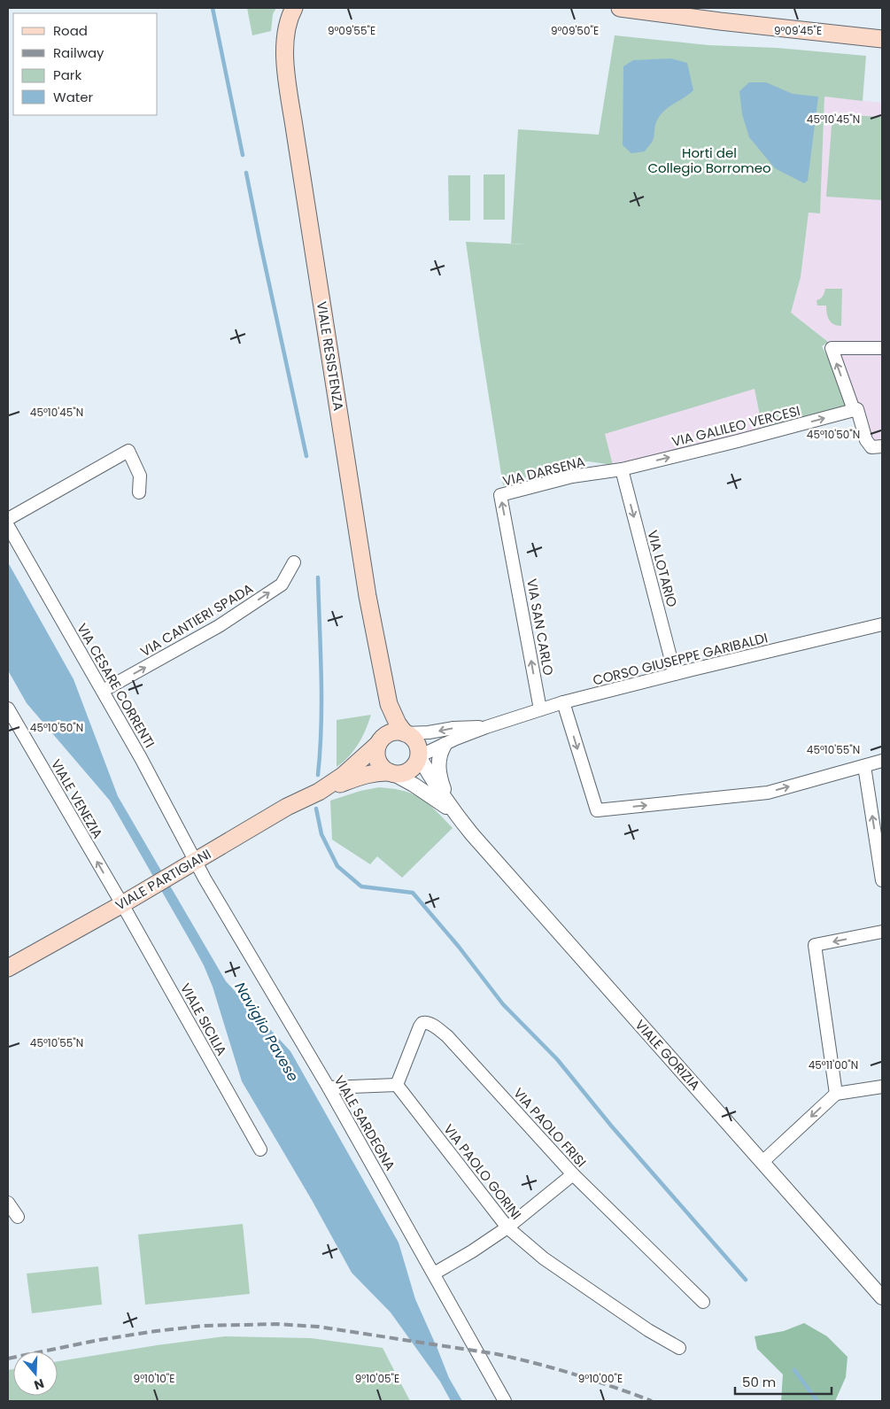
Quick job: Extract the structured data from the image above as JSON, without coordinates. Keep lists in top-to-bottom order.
{
  "streets": {
    "main road": ["VIALE RESISTENZA", "VIALE PARTIGIANI"],
    "street": [
      "VIA GALILEO VERCESI",
      "VIA DARSENA",
      "VIA LOTARIO",
      "VIA CANTIERI SPADA",
      "VIA SAN CARLO",
      "CORSO GIUSEPPE GARIBALDI",
      "VIA CESARE CORRENTI",
      "VIALE VENEZIA",
      "VIALE SICILIA",
      "VIALE GORIZIA",
      "VIALE SARDEGNA",
      "VIA PAOLO FRISI",
      "VIA PAOLO GORINI"
    ]
  },
  "crossings": [
    ["VIALE RESISTENZA", "CORSO GIUSEPPE GARIBALDI"],
    ["VIALE RESISTENZA", "VIALE PARTIGIANI"],
    ["VIALE RESISTENZA", "VIALE GORIZIA"],
    ["VIA GALILEO VERCESI", "VIA DARSENA"],
    ["VIA GALILEO VERCESI", "VIA LOTARIO"],
    ["VIA DARSENA", "VIA LOTARIO"],
    ["VIA DARSENA", "VIA SAN CARLO"],
    ["VIA LOTARIO", "CORSO GIUSEPPE GARIBALDI"],
    ["VIA CANTIERI SPADA", "VIA CESARE CORRENTI"],
    ["VIA SAN CARLO", "CORSO GIUSEPPE GARIBALDI"],
    ["CORSO GIUSEPPE GARIBALDI", "VIALE PARTIGIANI"],
    ["CORSO GIUSEPPE GARIBALDI", "VIALE GORIZIA"],
    ["VIA CESARE CORRENTI", "VIALE PARTIGIANI"],
    ["VIA CESARE CORRENTI", "VIALE SARDEGNA"],
    ["VIALE VENEZIA", "VIALE PARTIGIANI"],
    ["VIALE VENEZIA", "VIALE SICILIA"],
    ["VIALE PARTIGIANI", "VIALE SICILIA"],
    ["VIALE PARTIGIANI", "VIALE GORIZIA"],
    ["VIALE PARTIGIANI", "VIALE SARDEGNA"],
    ["VIA PAOLO FRISI", "VIA PAOLO GORINI"]
  ],
  "one_way": [
    "VIA GALILEO VERCESI",
    "VIA LOTARIO",
    "VIA CANTIERI SPADA",
    "VIA SAN CARLO",
    "VIALE VENEZIA"
  ],
  "water": ["Naviglio Pavese"],
  "parks": ["Horti del Collegio Borromeo"],
  "legend": [
    "Road",
    "Railway",
    "Park",
    "Water"
  ],
  "scale_bar": "50 m",
  "north": "bottom",
  "coordinates": [
    "9°09'45\"E",
    "9°09'55\"E",
    "9°09'50\"E",
    "45°10'45\"N",
    "45°10'50\"N",
    "45°10'55\"N",
    "45°11'00\"N",
    "9°10'10\"E",
    "9°10'05\"E",
    "9°10'00\"E"
  ]
}
